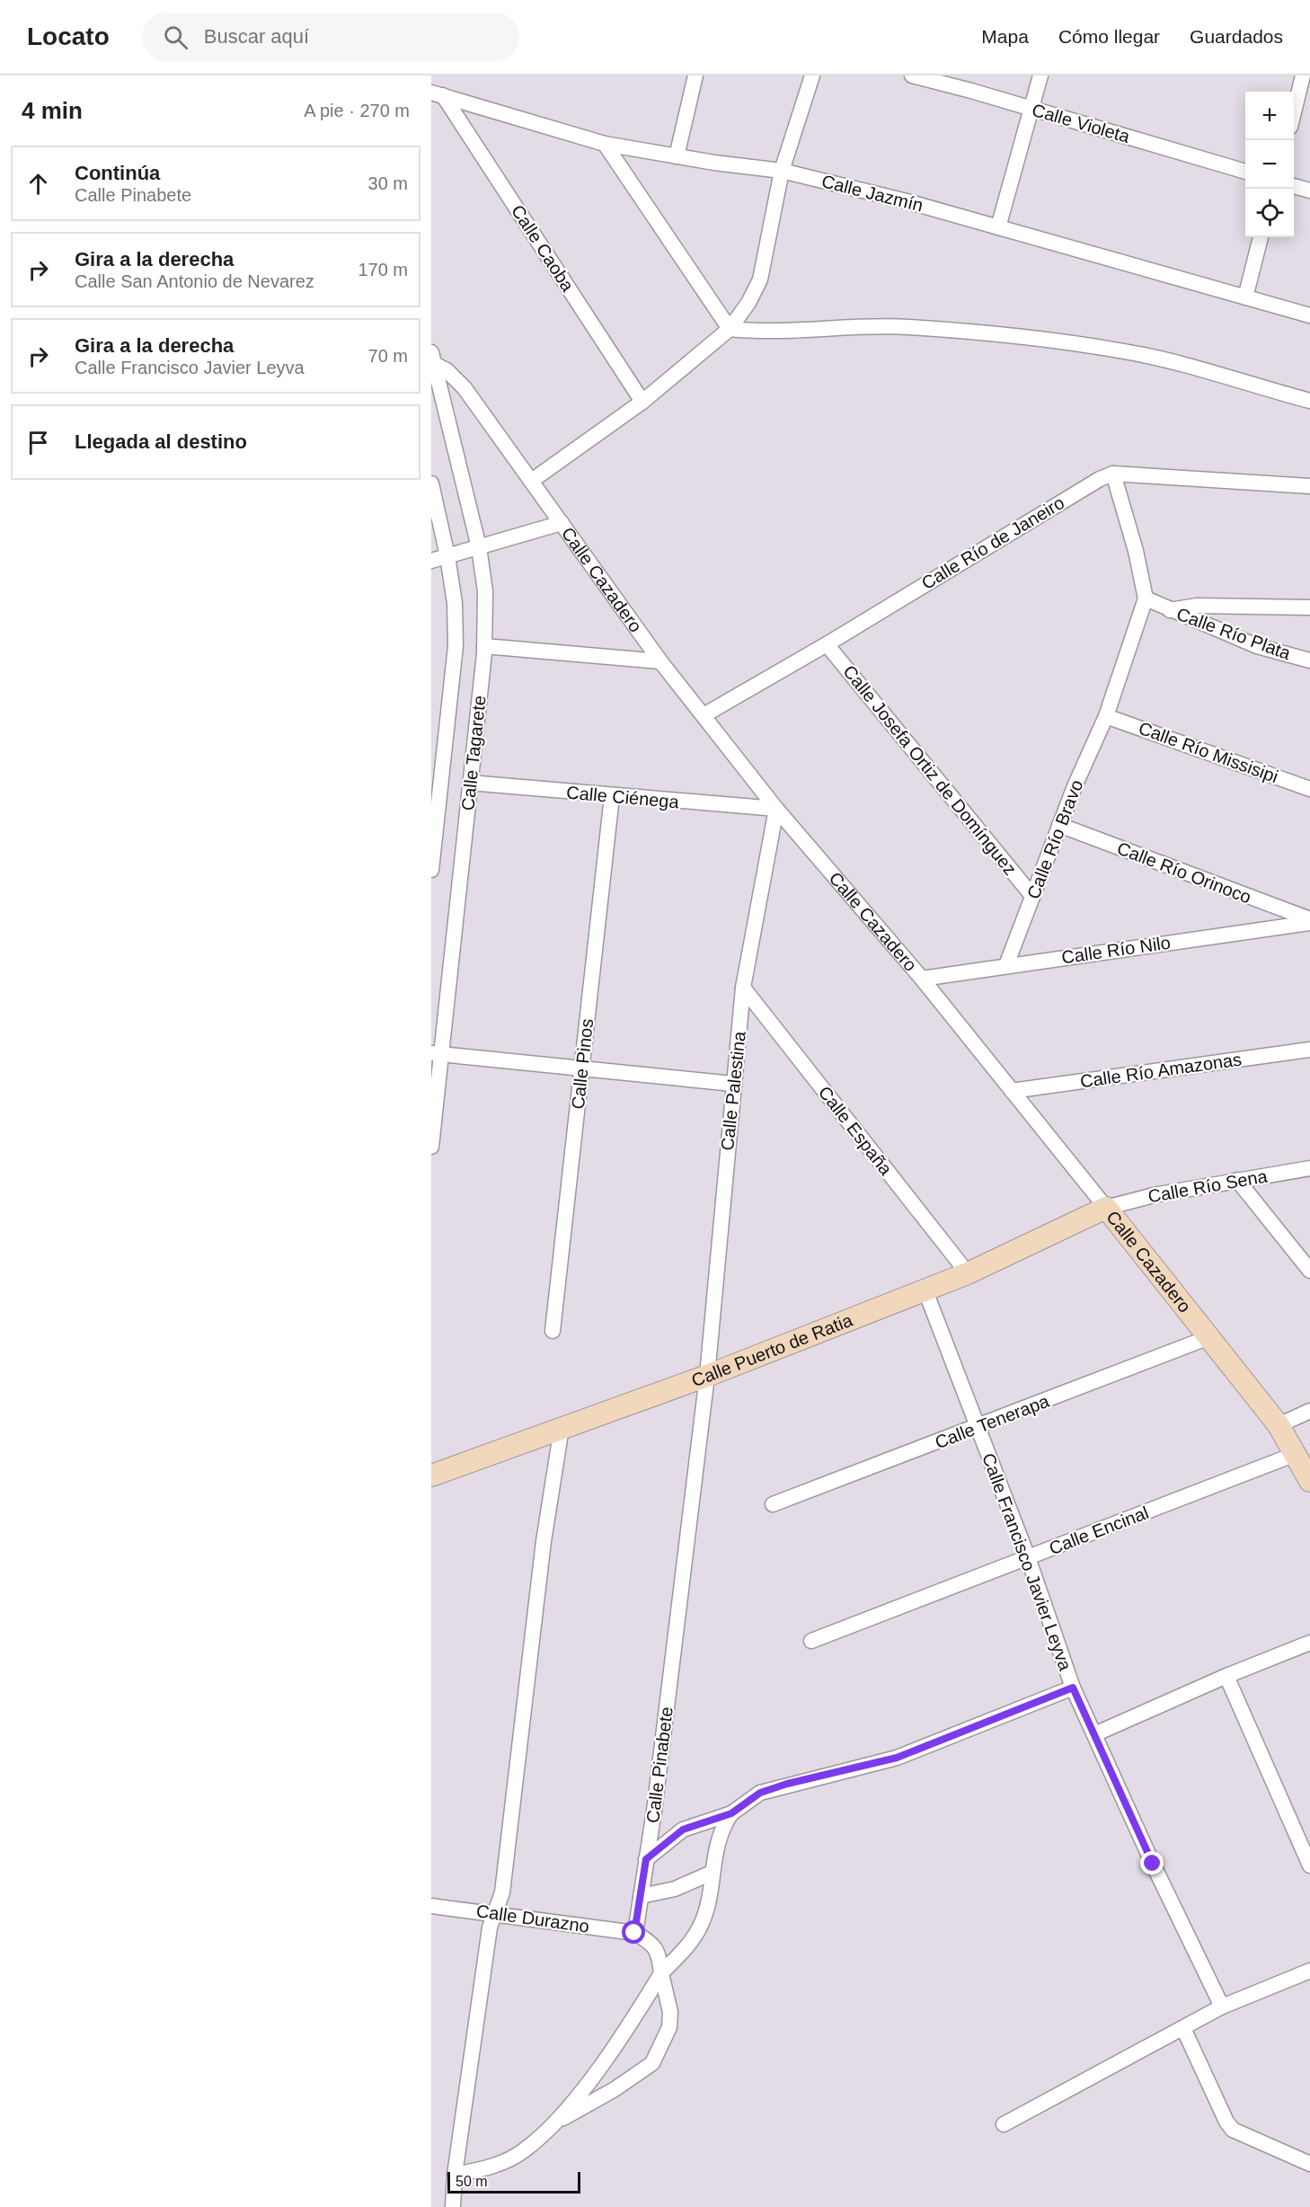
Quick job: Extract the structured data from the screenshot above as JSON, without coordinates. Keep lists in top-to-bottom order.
{
  "streets": {
    "street": [
      "Calle Violeta",
      "Calle Jazmín",
      "Calle Caoba",
      "Calle Río de Janeiro",
      "Calle Cazadero",
      "Calle Río Plata",
      "Calle Río Missisipi",
      "Calle Tagarete",
      "Calle Josefa Ortiz de Domínguez",
      "Calle Ciénega",
      "Calle Río Bravo",
      "Calle Río Orinoco",
      "Calle Río Nilo",
      "Calle Pinos",
      "Calle Río Amazonas",
      "Calle Palestina",
      "Calle España",
      "Calle Río Sena",
      "Calle Puerto de Ratia",
      "Calle Tenerapa",
      "Calle Encinal",
      "Calle Francisco Javier Leyva",
      "Calle Pinabete",
      "Calle Durazno"
    ]
  },
  "crossings": [
    ["Calle Jazmín", "Calle Caoba"],
    ["Calle Río de Janeiro", "Calle Cazadero"],
    ["Calle Río de Janeiro", "Calle Josefa Ortiz de Domínguez"],
    ["Calle Cazadero", "Calle Tagarete"],
    ["Calle Cazadero", "Calle Ciénega"],
    ["Calle Cazadero", "Calle Río Nilo"],
    ["Calle Cazadero", "Calle Río Amazonas"],
    ["Calle Cazadero", "Calle Palestina"],
    ["Calle Cazadero", "Calle Río Sena"],
    ["Calle Cazadero", "Calle Puerto de Ratia"],
    ["Calle Cazadero", "Calle Tenerapa"],
    ["Calle Cazadero", "Calle Encinal"],
    ["Calle Río Missisipi", "Calle Río Bravo"],
    ["Calle Tagarete", "Calle Ciénega"],
    ["Calle Josefa Ortiz de Domínguez", "Calle Río Bravo"],
    ["Calle Ciénega", "Calle Pinos"],
    ["Calle Ciénega", "Calle Palestina"],
    ["Calle Río Bravo", "Calle Río Orinoco"],
    ["Calle Río Bravo", "Calle Río Nilo"],
    ["Calle Río Orinoco", "Calle Río Nilo"],
    ["Calle Palestina", "Calle España"],
    ["Calle Palestina", "Calle Puerto de Ratia"],
    ["Calle Palestina", "Calle Pinabete"],
    ["Calle España", "Calle Puerto de Ratia"],
    ["Calle Río Sena", "Calle Puerto de Ratia"],
    ["Calle Puerto de Ratia", "Calle Francisco Javier Leyva"],
    ["Calle Puerto de Ratia", "Calle Pinabete"],
    ["Calle Tenerapa", "Calle Francisco Javier Leyva"],
    ["Calle Encinal", "Calle Francisco Javier Leyva"],
    ["Calle Pinabete", "Calle Durazno"]
  ],
  "scale_bar": "50 m",
  "page": {
    "header": "Locato",
    "search": "Buscar aquí",
    "nav": ["Mapa", "Cómo llegar", "Guardados"],
    "heading": ["4 min", "A pie · 270 m"],
    "map_buttons": ["+", "−"],
    "list": [
      ["Continúa", "Calle Pinabete", "30 m"],
      ["Gira a la derecha", "Calle San Antonio de Nevarez", "170 m"],
      ["Gira a la derecha", "Calle Francisco Javier Leyva", "70 m"],
      "Llegada al destino"
    ],
    "scale": "50 m"
  }
}
